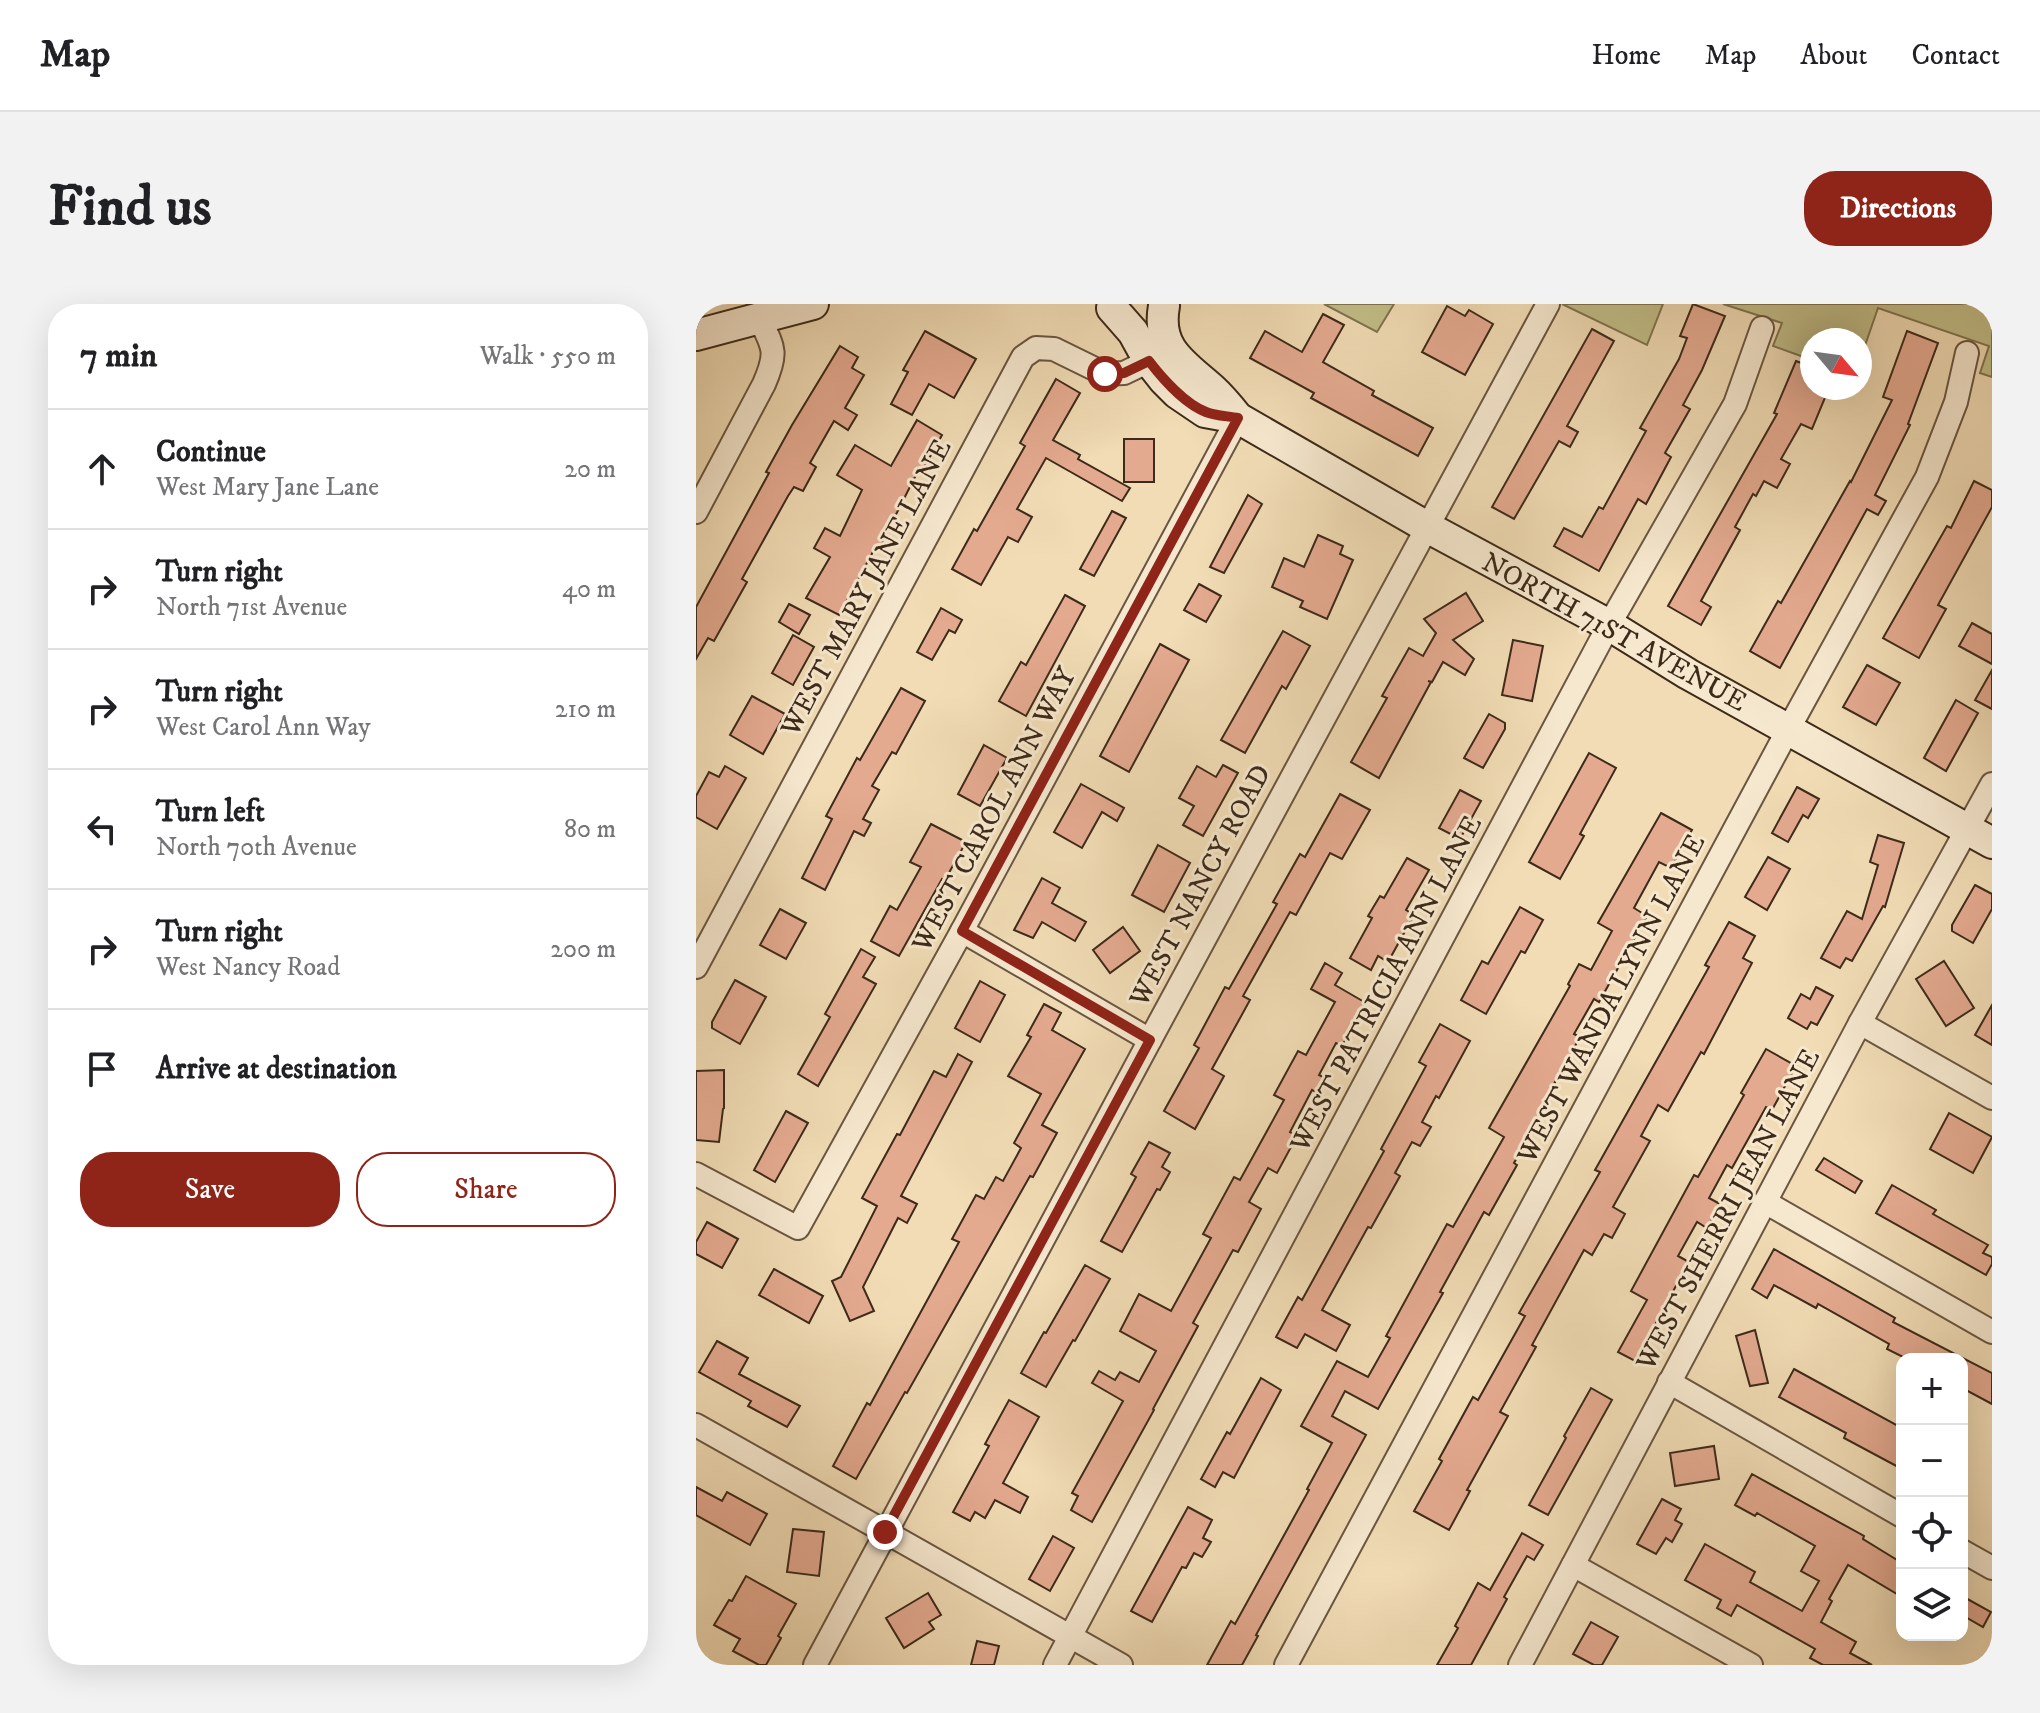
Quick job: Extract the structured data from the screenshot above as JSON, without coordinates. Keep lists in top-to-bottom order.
{
  "streets": {
    "street": [
      "WEST MARY JANE LANE",
      "NORTH 71ST AVENUE",
      "WEST CAROL ANN WAY",
      "WEST NANCY ROAD",
      "WEST PATRICIA ANN LANE",
      "WEST WANDA LYNN LANE",
      "WEST SHERRI JEAN LANE"
    ]
  },
  "crossings": [
    ["WEST MARY JANE LANE", "NORTH 71ST AVENUE"],
    ["NORTH 71ST AVENUE", "WEST CAROL ANN WAY"],
    ["NORTH 71ST AVENUE", "WEST NANCY ROAD"],
    ["NORTH 71ST AVENUE", "WEST PATRICIA ANN LANE"],
    ["NORTH 71ST AVENUE", "WEST WANDA LYNN LANE"],
    ["NORTH 71ST AVENUE", "WEST SHERRI JEAN LANE"]
  ],
  "north": "bottom right",
  "page": {
    "header": "Map",
    "nav": [
      "Home",
      "Map",
      "About",
      "Contact"
    ],
    "buttons": [
      "Directions",
      ["Save", "Share"]
    ],
    "title": "Find us",
    "heading": ["7 min", "Walk · 550 m"],
    "list": [
      ["Continue", "West Mary Jane Lane", "20 m"],
      ["Turn right", "North 71st Avenue", "40 m"],
      ["Turn right", "West Carol Ann Way", "210 m"],
      ["Turn left", "North 70th Avenue", "80 m"],
      ["Turn right", "West Nancy Road", "200 m"],
      "Arrive at destination"
    ],
    "map_buttons": ["+", "−"]
  }
}
